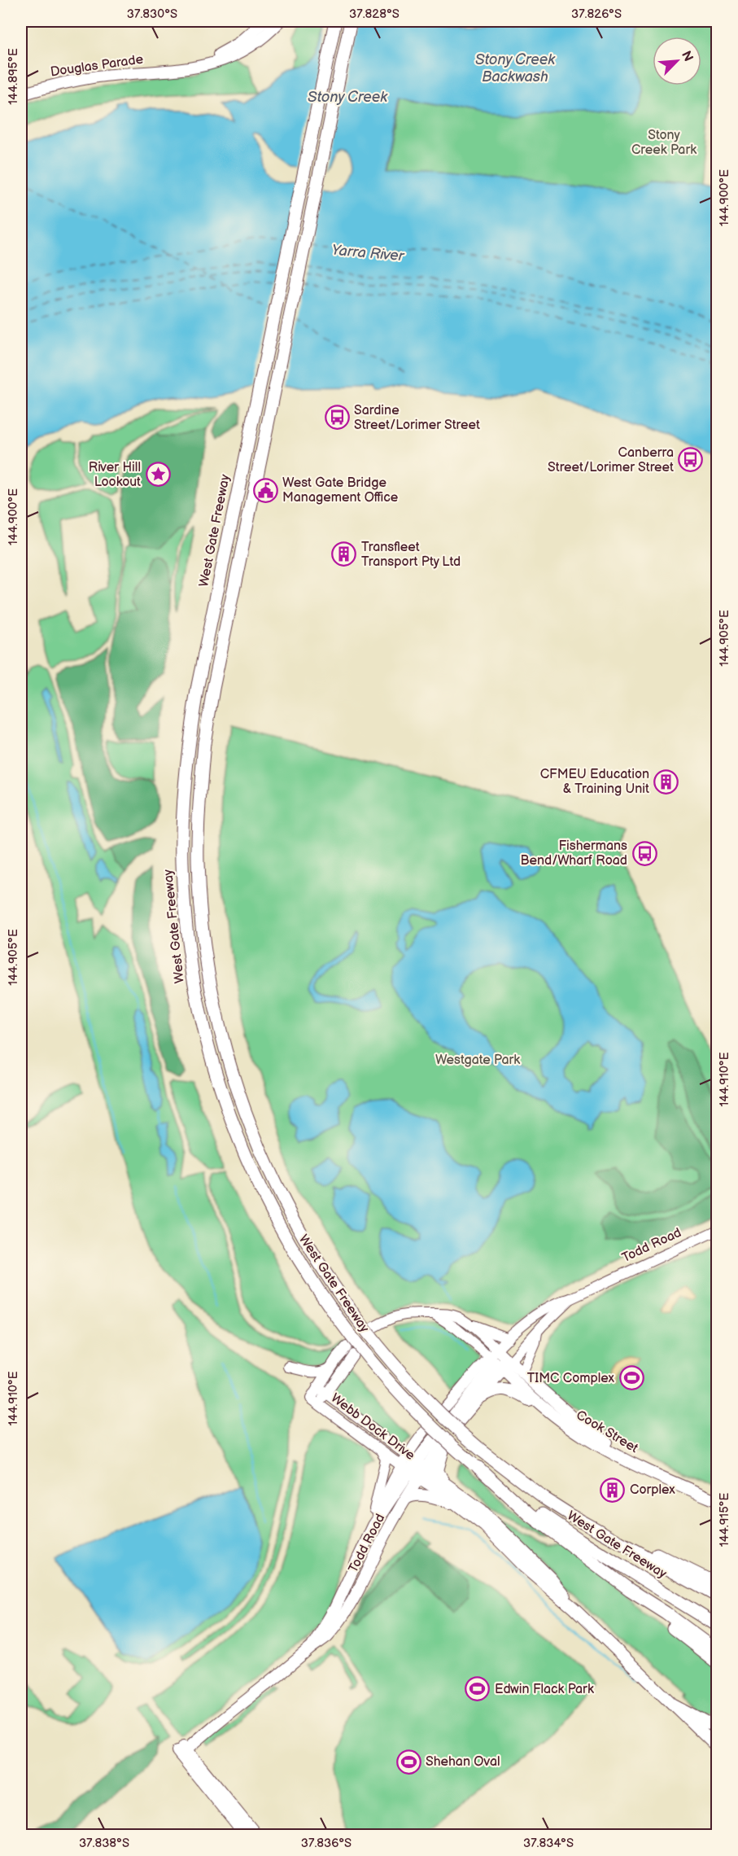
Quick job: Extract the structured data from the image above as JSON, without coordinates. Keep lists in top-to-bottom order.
{
  "streets": {
    "highway": ["West Gate Freeway"],
    "main road": [
      "Douglas Parade",
      "Todd Road",
      "Webb Dock Drive",
      "Cook Street"
    ]
  },
  "crossings": [
    ["Todd Road", "Webb Dock Drive"],
    ["Todd Road", "Cook Street"]
  ],
  "water": ["Stony Creek Backwash", "Stony Creek", "Yarra River"],
  "parks": ["Stony Creek Park", "Westgate Park"],
  "places": {
    "bus stop": ["Sardine Street/Lorimer Street", "Canberra Street/Lorimer Street", "Fishermans Bend/Wharf Road"],
    "place": ["River Hill Lookout"],
    "public building": ["West Gate Bridge Management Office"],
    "building": ["Transfleet Transport Pty Ltd", "CFMEU Education & Training Unit", "Corplex"],
    "sports": ["TIMC Complex", "Edwin Flack Park", "Shehan Oval"]
  },
  "north": "top right",
  "coordinates": [
    "37.830°S",
    "37.828°S",
    "37.826°S",
    "144.895°E",
    "144.900°E",
    "144.905°E",
    "144.910°E",
    "144.915°E",
    "37.838°S",
    "37.836°S",
    "37.834°S"
  ]
}
